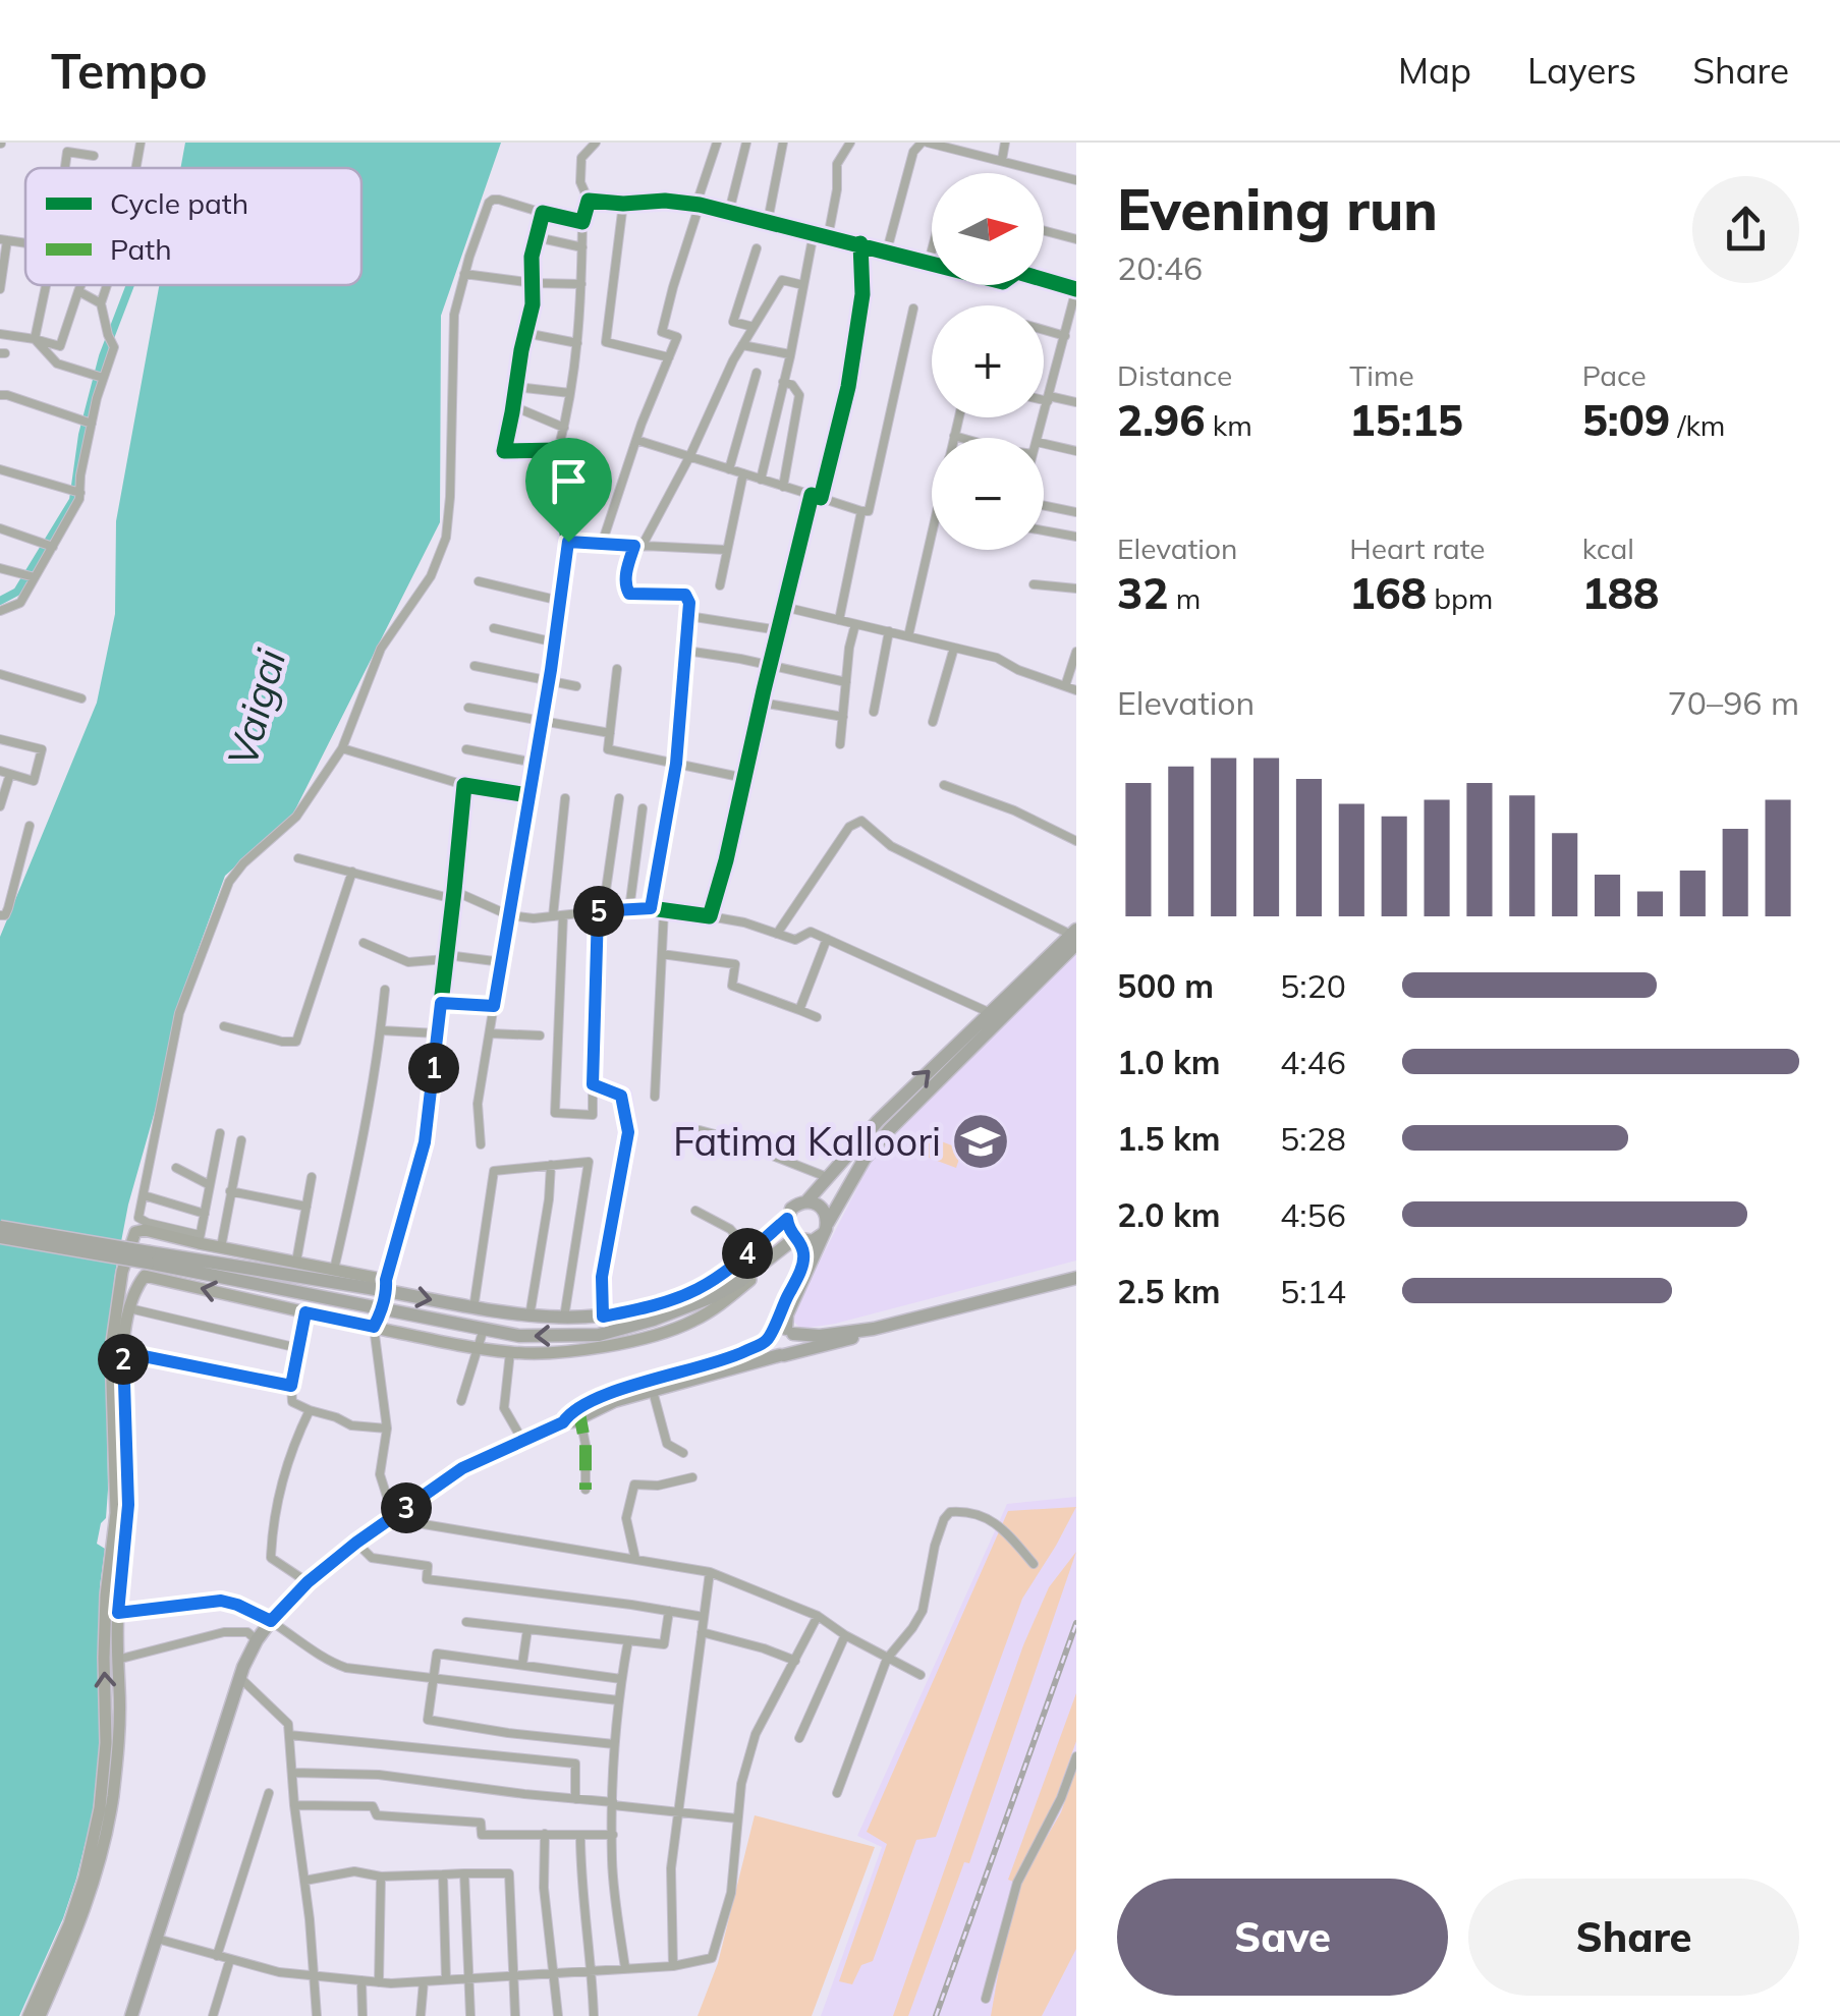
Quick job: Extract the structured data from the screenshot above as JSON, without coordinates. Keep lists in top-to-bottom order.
{
  "water": ["Vaigai"],
  "places": {
    "school or university": ["Fatima Kalloori"]
  },
  "legend": ["Cycle path", "Path"],
  "north": "right",
  "page": {
    "header": "Tempo",
    "nav": ["Map", "Layers", "Share"],
    "heading": ["Evening run", "20:46"],
    "map_buttons": ["+", "−"],
    "stats": [
      ["Distance", "2.96 km"],
      ["Time", "15:15"],
      ["Pace", "5:09 /km"],
      ["Elevation", "32 m"],
      ["Heart rate", "168 bpm"],
      ["kcal", "188"]
    ],
    "chart": ["Elevation", "70–96 m"],
    "pins": [
      "5",
      "1",
      "4",
      "2",
      "3"
    ],
    "list": [
      {
        "name": "500 m",
        "note": "5:20"
      },
      {
        "name": "1.0 km",
        "note": "4:46"
      },
      {
        "name": "1.5 km",
        "note": "5:28"
      },
      {
        "name": "2.0 km",
        "note": "4:56"
      },
      {
        "name": "2.5 km",
        "note": "5:14"
      }
    ],
    "buttons": ["Save", "Share"]
  }
}
